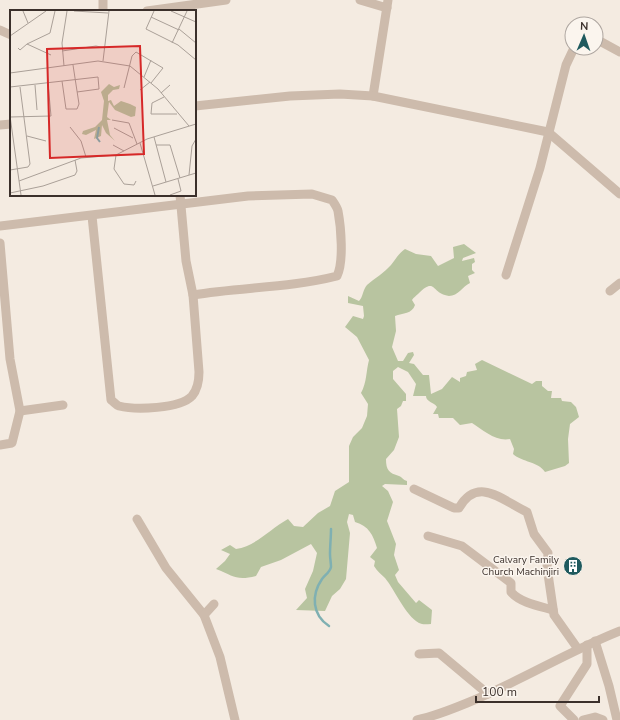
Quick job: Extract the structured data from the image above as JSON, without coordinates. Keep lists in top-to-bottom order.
{
  "places": {
    "building": ["Calvary Family Church Machinjiri"]
  },
  "scale_bar": "100 m",
  "north": "top"
}
